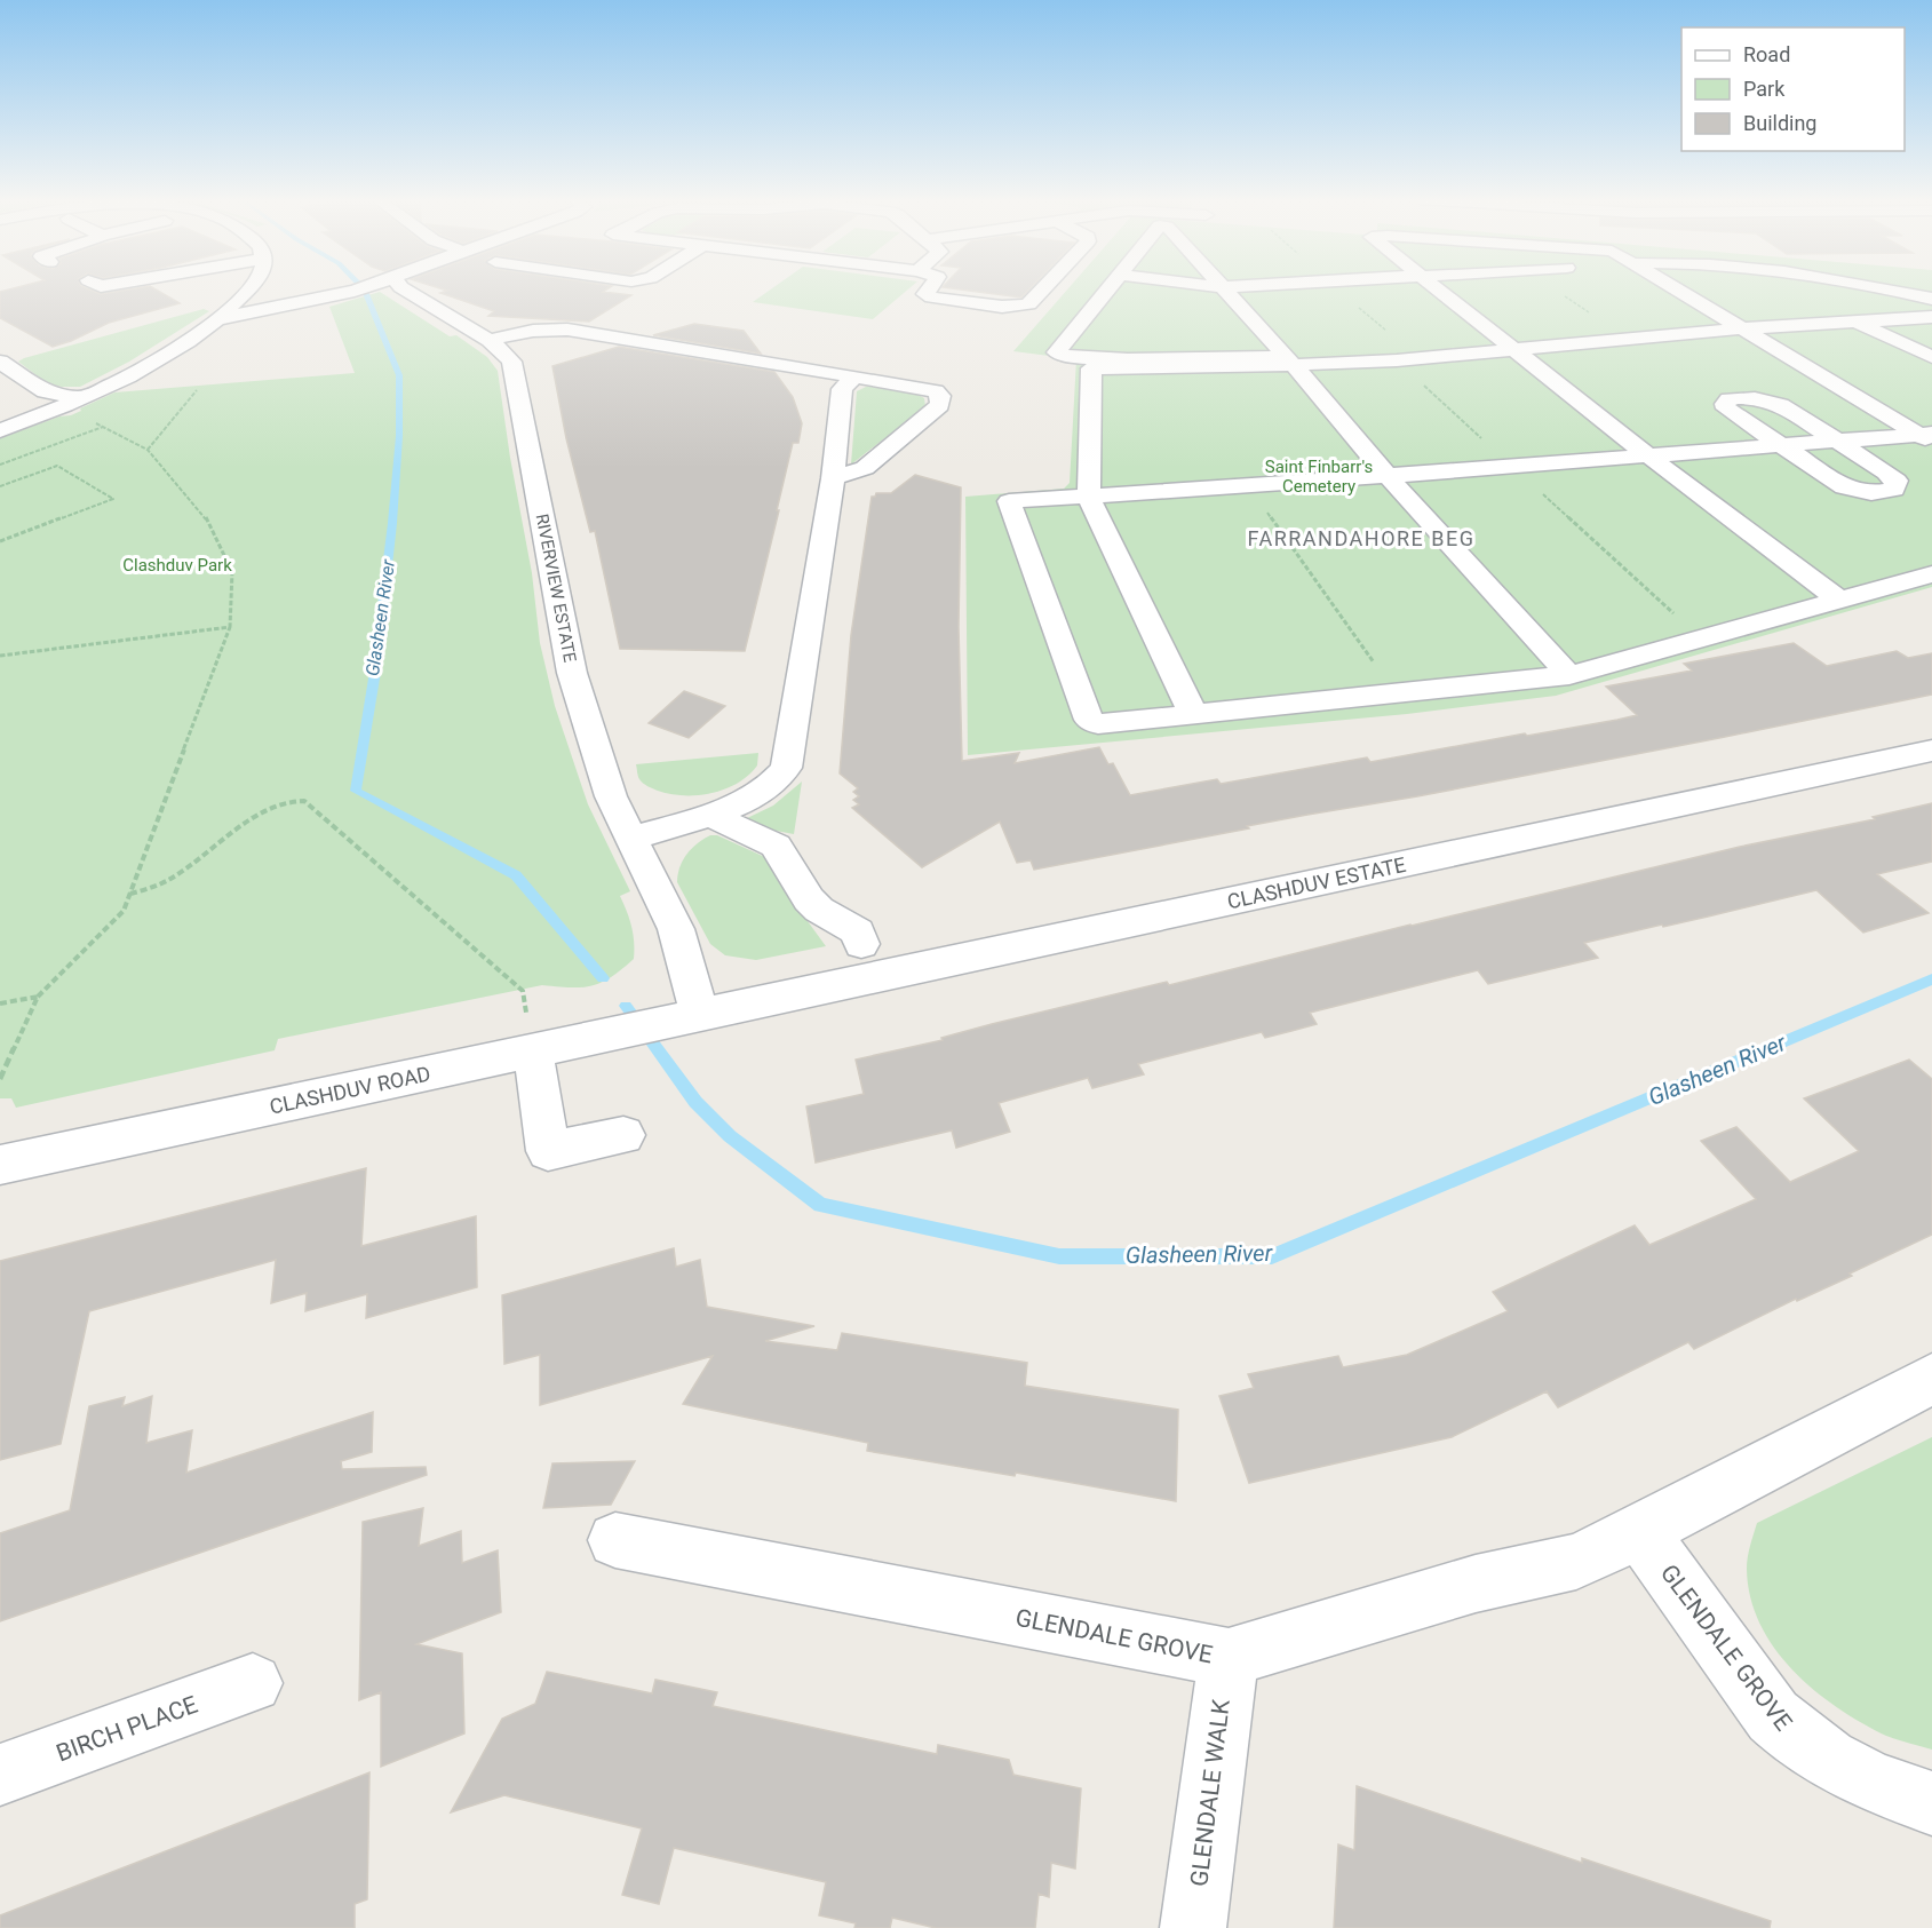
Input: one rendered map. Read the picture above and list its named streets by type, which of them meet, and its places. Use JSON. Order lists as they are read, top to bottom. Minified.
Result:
{"streets":{"street":["RIVERVIEW ESTATE","CLASHDUV ESTATE","CLASHDUV ROAD","GLENDALE GROVE","BIRCH PLACE","GLENDALE WALK"]},"crossings":[["RIVERVIEW ESTATE","CLASHDUV ESTATE"],["RIVERVIEW ESTATE","CLASHDUV ROAD"],["CLASHDUV ESTATE","CLASHDUV ROAD"],["GLENDALE GROVE","GLENDALE WALK"]],"districts":["FARRANDAHORE BEG"],"water":["Glasheen River"],"parks":["Saint Finbarr's Cemetery","Clashduv Park"],"legend":["Road","Park","Building"]}
